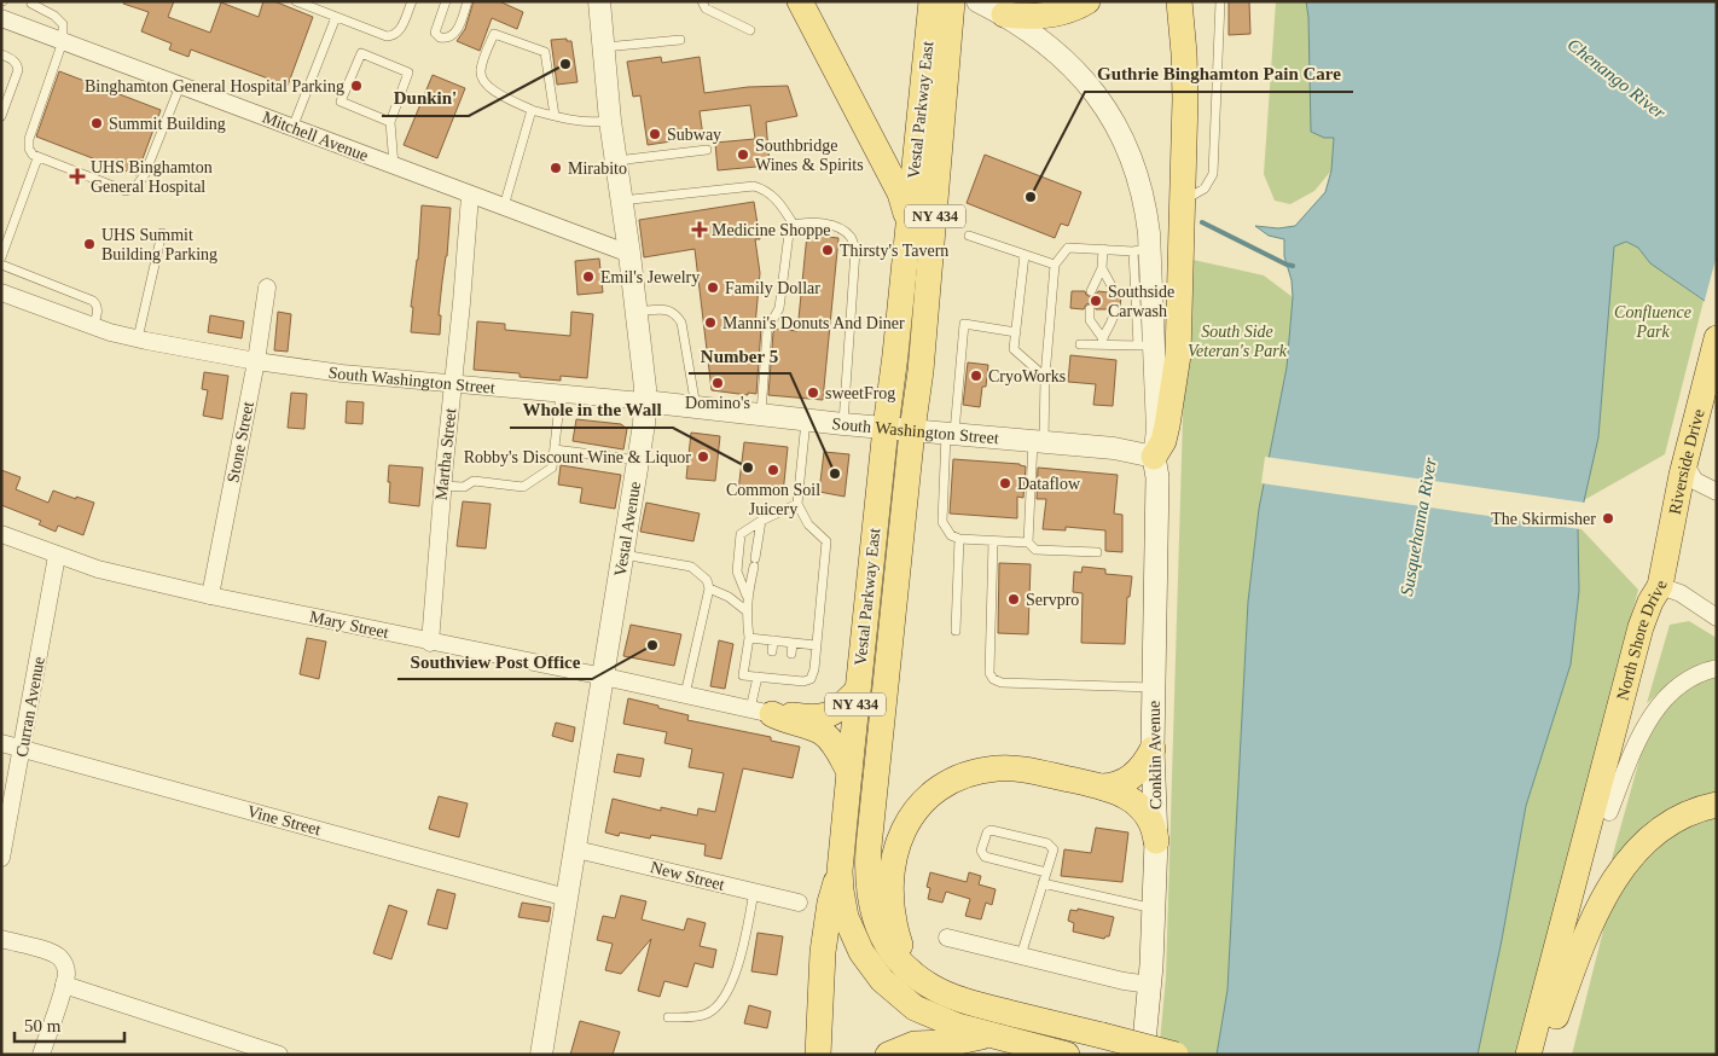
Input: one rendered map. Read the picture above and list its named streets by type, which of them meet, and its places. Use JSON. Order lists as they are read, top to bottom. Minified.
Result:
{"streets":{"main road":["Vestal Parkway East","NY 434","Riverside Drive","North Shore Drive","Conklin Avenue"],"street":["Mitchell Avenue","South Washington Street","Stone Street","Martha Street","Vestal Avenue","Mary Street","Curran Avenue","Vine Street","New Street"]},"crossings":[["Vestal Parkway East","South Washington Street"],["Mitchell Avenue","Martha Street"],["Mitchell Avenue","Vestal Avenue"],["South Washington Street","Stone Street"],["South Washington Street","Martha Street"],["South Washington Street","Vestal Avenue"],["South Washington Street","Conklin Avenue"],["Stone Street","Mary Street"],["Martha Street","Mary Street"],["Riverside Drive","North Shore Drive"],["Vestal Avenue","Mary Street"],["Vestal Avenue","Vine Street"],["Vestal Avenue","New Street"],["Mary Street","Curran Avenue"],["Curran Avenue","Vine Street"]],"water":["Chenango River","Susquehanna River"],"parks":["Confluence Park","South Side Veteran's Park"],"places":{"other":["Dunkin'","Binghamton General Hospital Parking","Summit Building","Subway","Southbridge Wines & Spirits","Mirabito","Guthrie Binghamton Pain Care","UHS Summit Building Parking","Thirsty's Tavern","Emil's Jewelry","Family Dollar","Southside Carwash","Manni's Donuts And Diner","CryoWorks","Domino's","sweetFrog","Robby's Discount Wine & Liquor","Whole in the Wall","Common Soil Juicery","Number 5","Dataflow","The Skirmisher","Servpro","Southview Post Office"],"health":["UHS Binghamton General Hospital","Medicine Shoppe"]},"scale_bar":"50 m"}
